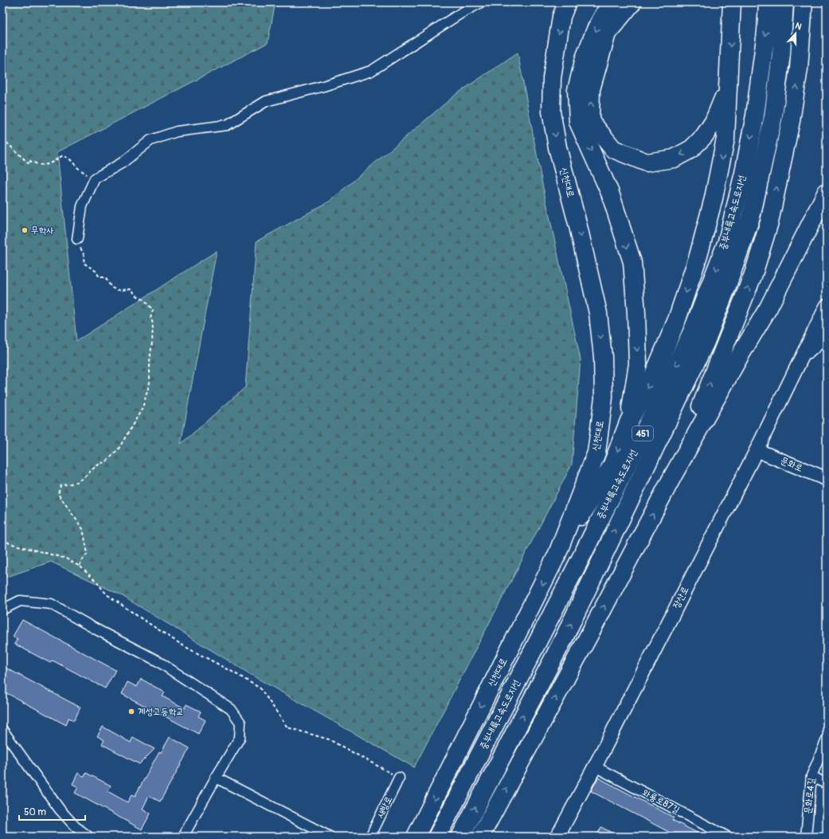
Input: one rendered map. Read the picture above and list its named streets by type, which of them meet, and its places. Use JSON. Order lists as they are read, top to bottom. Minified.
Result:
{"streets":{"highway":["신천대로","중부내륙고속도로지선","451"],"main road":["문화로","장산로"],"street":["문화로4길","와룡로87길","새방로"]},"crossings":[["문화로","장산로"],["장산로","와룡로87길"]],"places":["무학사","계성고등학교"],"scale_bar":"50 m","north":"top"}
